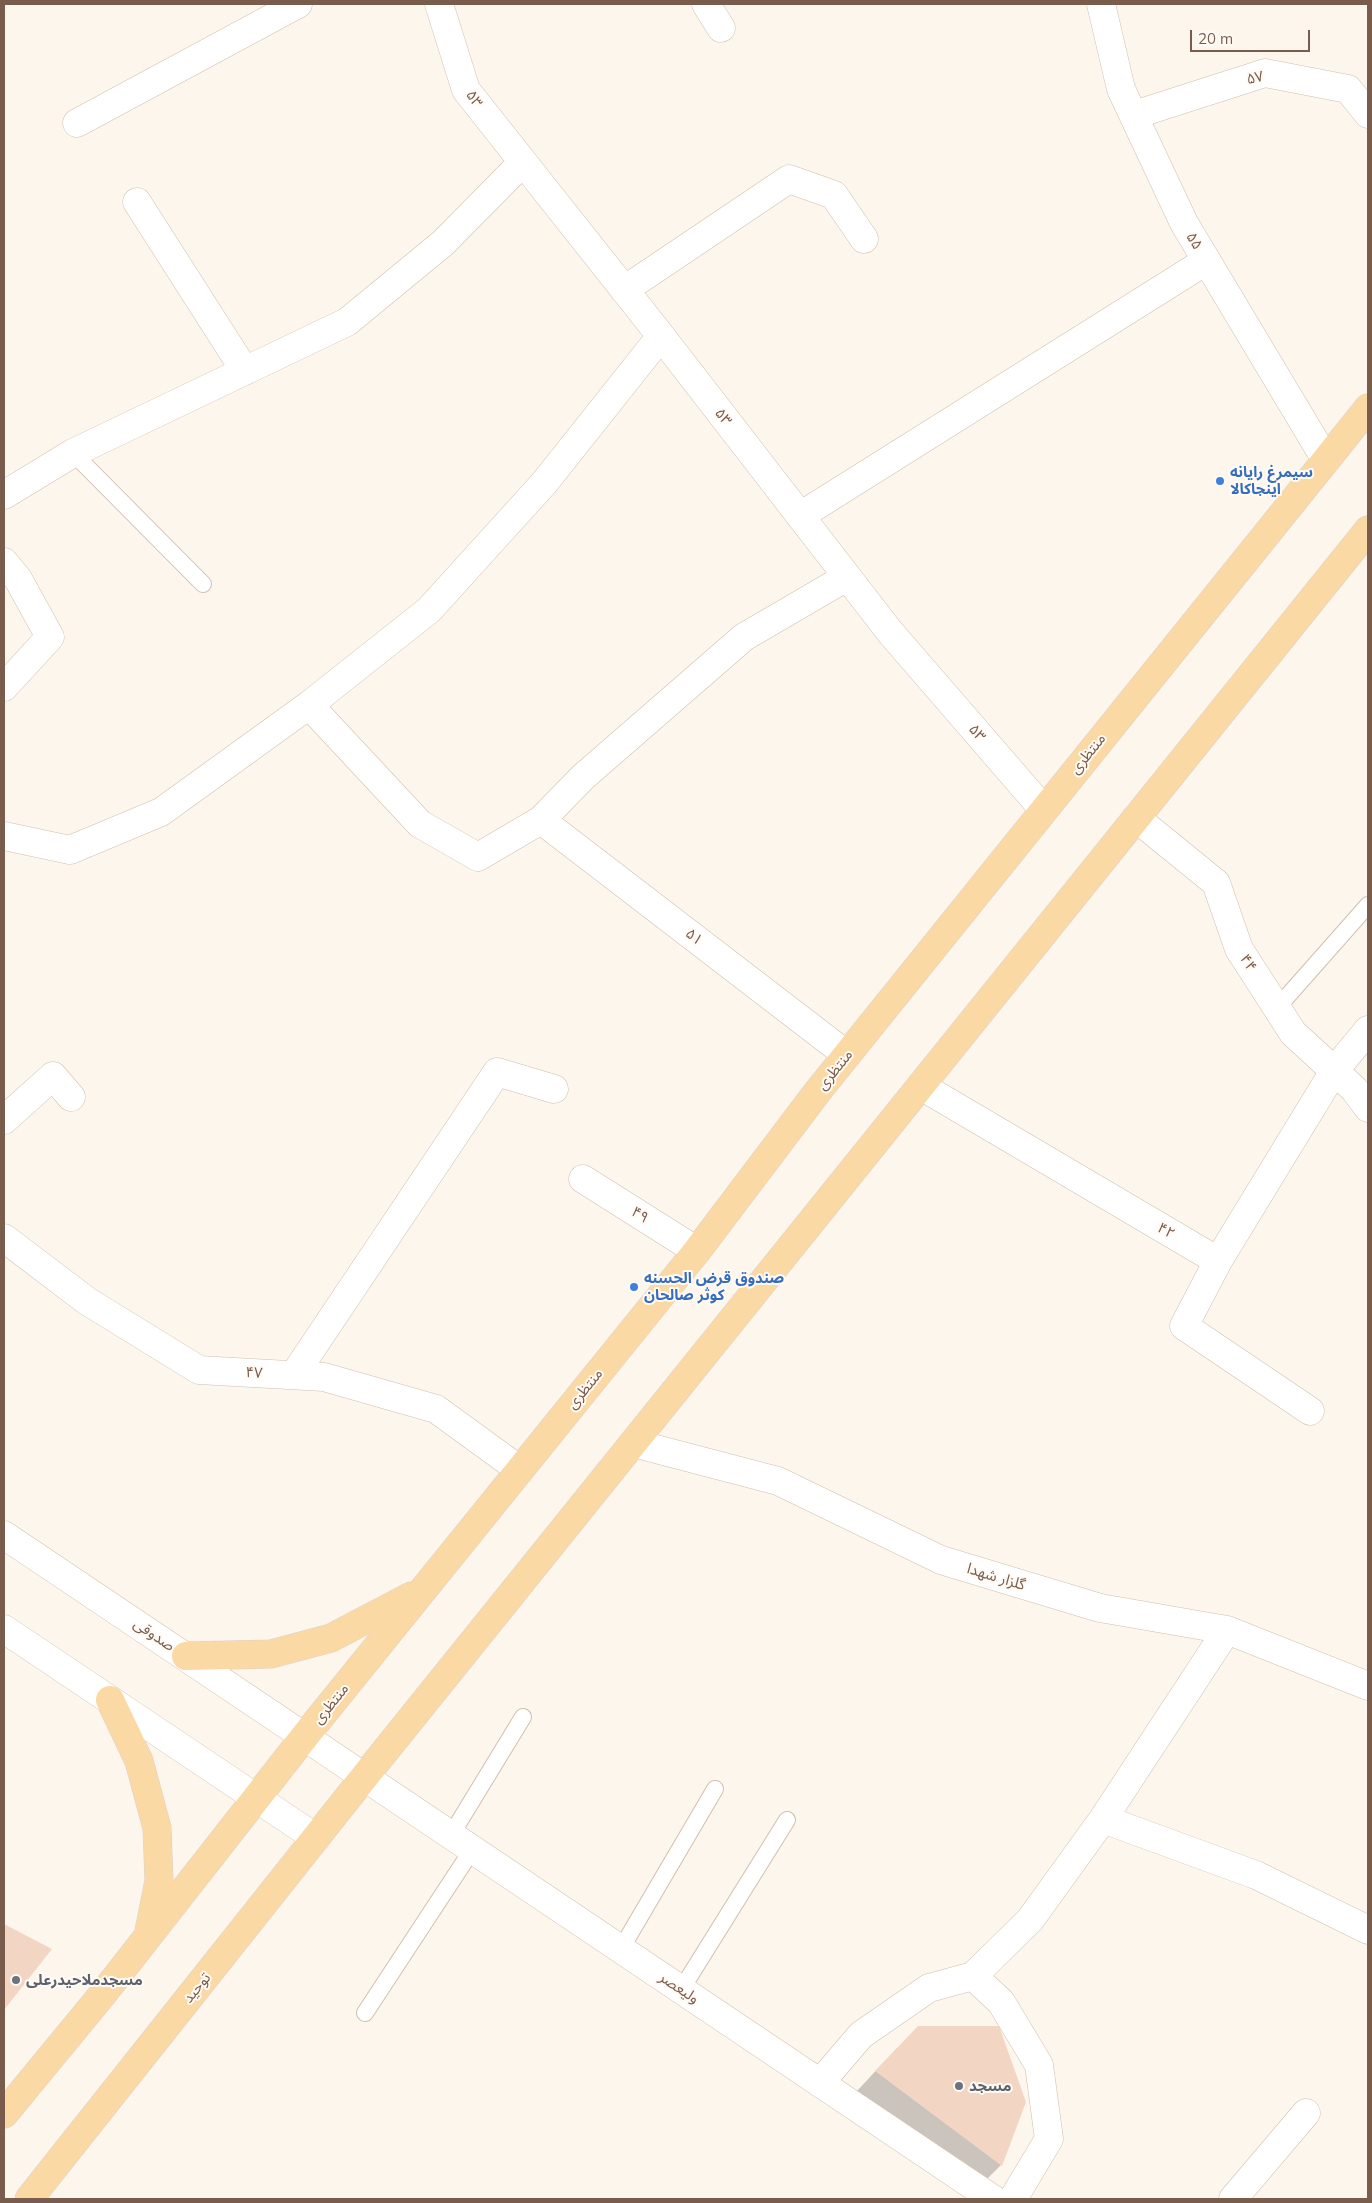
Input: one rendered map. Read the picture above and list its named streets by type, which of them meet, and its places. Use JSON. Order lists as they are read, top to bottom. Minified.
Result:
{"streets":{"main road":["منتظری","توحید"],"street":["۵۷","۵۳","۵۵","۵۱","۴۴","۴۹","۴۲","۴۷","گلزار شهدا","صدوقی","ولیعصر"]},"crossings":[["۵۷","۵۵"],["۵۳","منتظری"],["۵۵","منتظری"],["منتظری","۵۱"],["منتظری","۴۹"],["منتظری","۴۷"],["منتظری","صدوقی"],["صدوقی","توحید"],["صدوقی","ولیعصر"],["توحید","ولیعصر"]],"places":["سیمرغ رایانه اینجاکالا","صندوق قرض الحسنه کوثر صالحان","مسجدملاحیدرعلی","مسجد"],"scale_bar":"20 m"}
